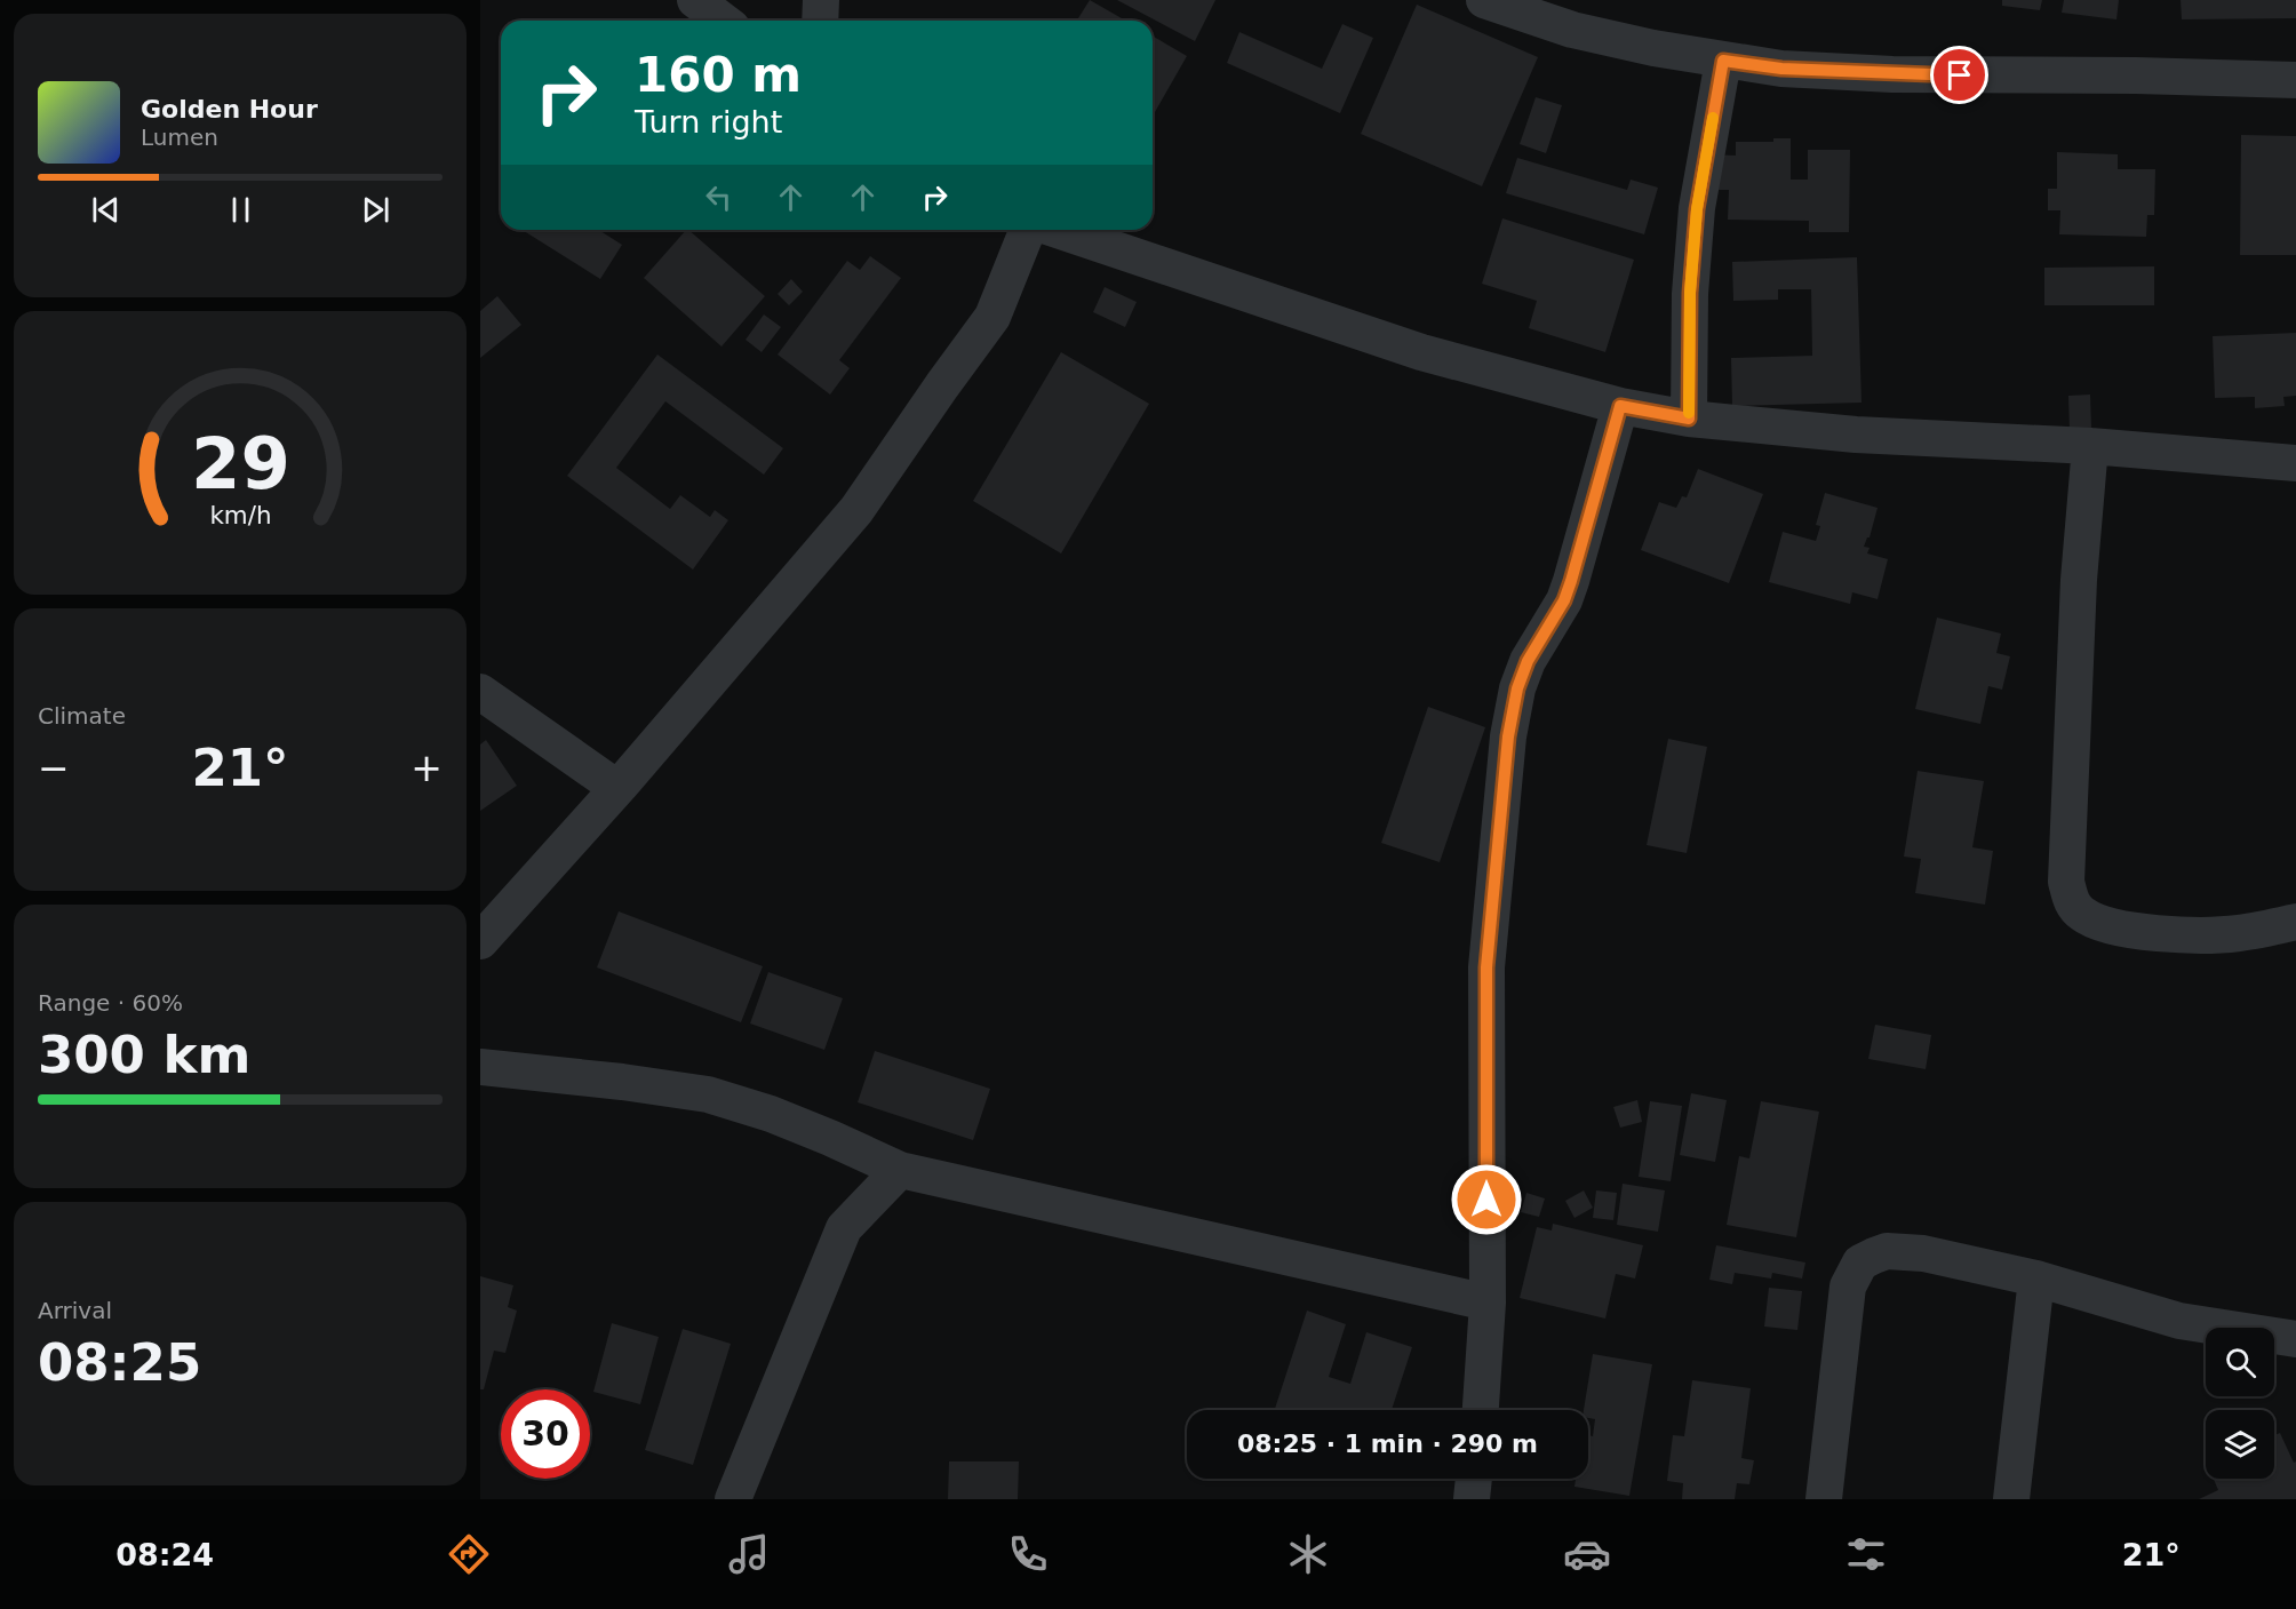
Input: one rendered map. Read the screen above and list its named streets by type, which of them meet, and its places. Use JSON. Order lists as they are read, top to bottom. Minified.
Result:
{"page":{"turn":["160 m","Turn right"],"song":["Golden Hour","Lumen"],"tile":["Climate",["Range · 60%","300 km"],["Arrival","08:25"]],"heat":["−","21°","+"],"limit":"30","trip":"08:25 · 1 min · 290 m","tabs":["08:24","21°"],"gauge":["29","km/h"]}}
